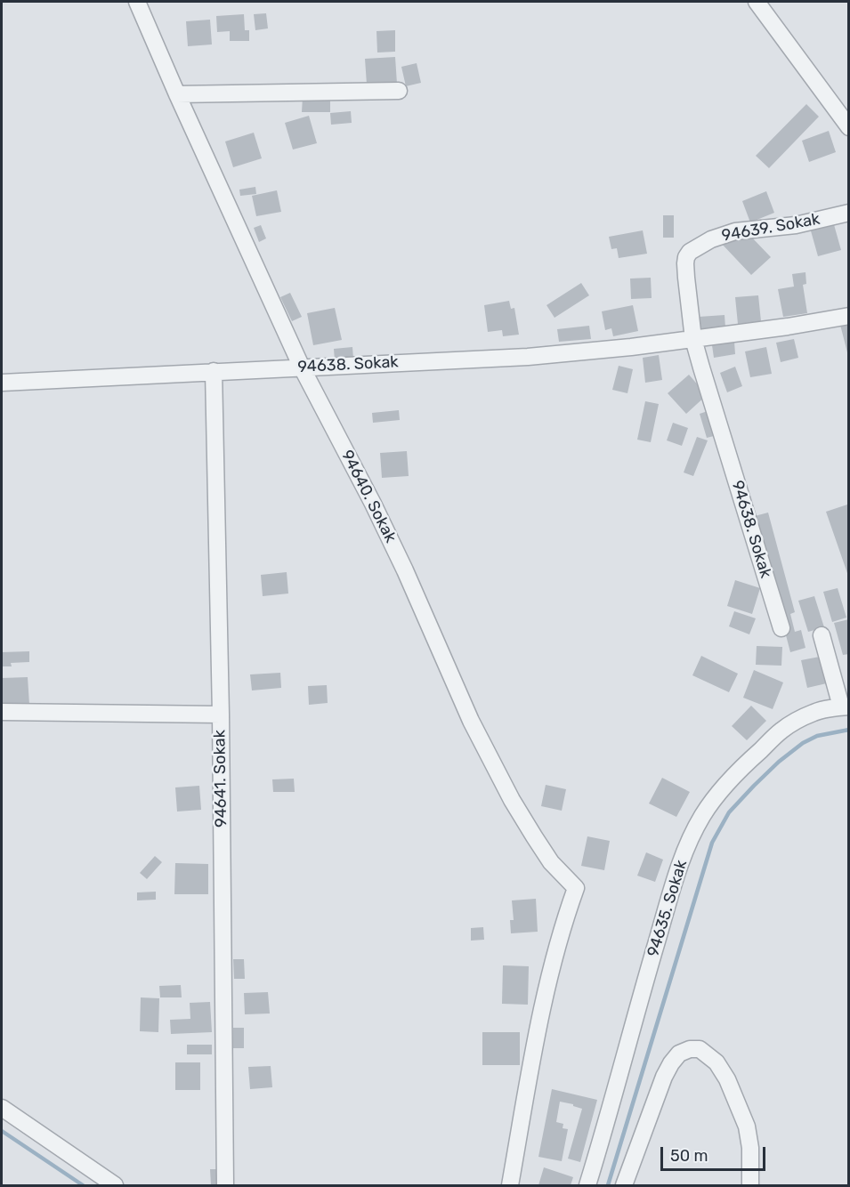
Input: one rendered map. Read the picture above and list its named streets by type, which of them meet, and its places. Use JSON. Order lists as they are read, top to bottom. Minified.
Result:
{"streets":{"street":["94639. Sokak","94638. Sokak","94640. Sokak","94641. Sokak","94635. Sokak"]},"crossings":[["94639. Sokak","94638. Sokak"],["94638. Sokak","94640. Sokak"],["94638. Sokak","94641. Sokak"]],"scale_bar":"50 m"}
